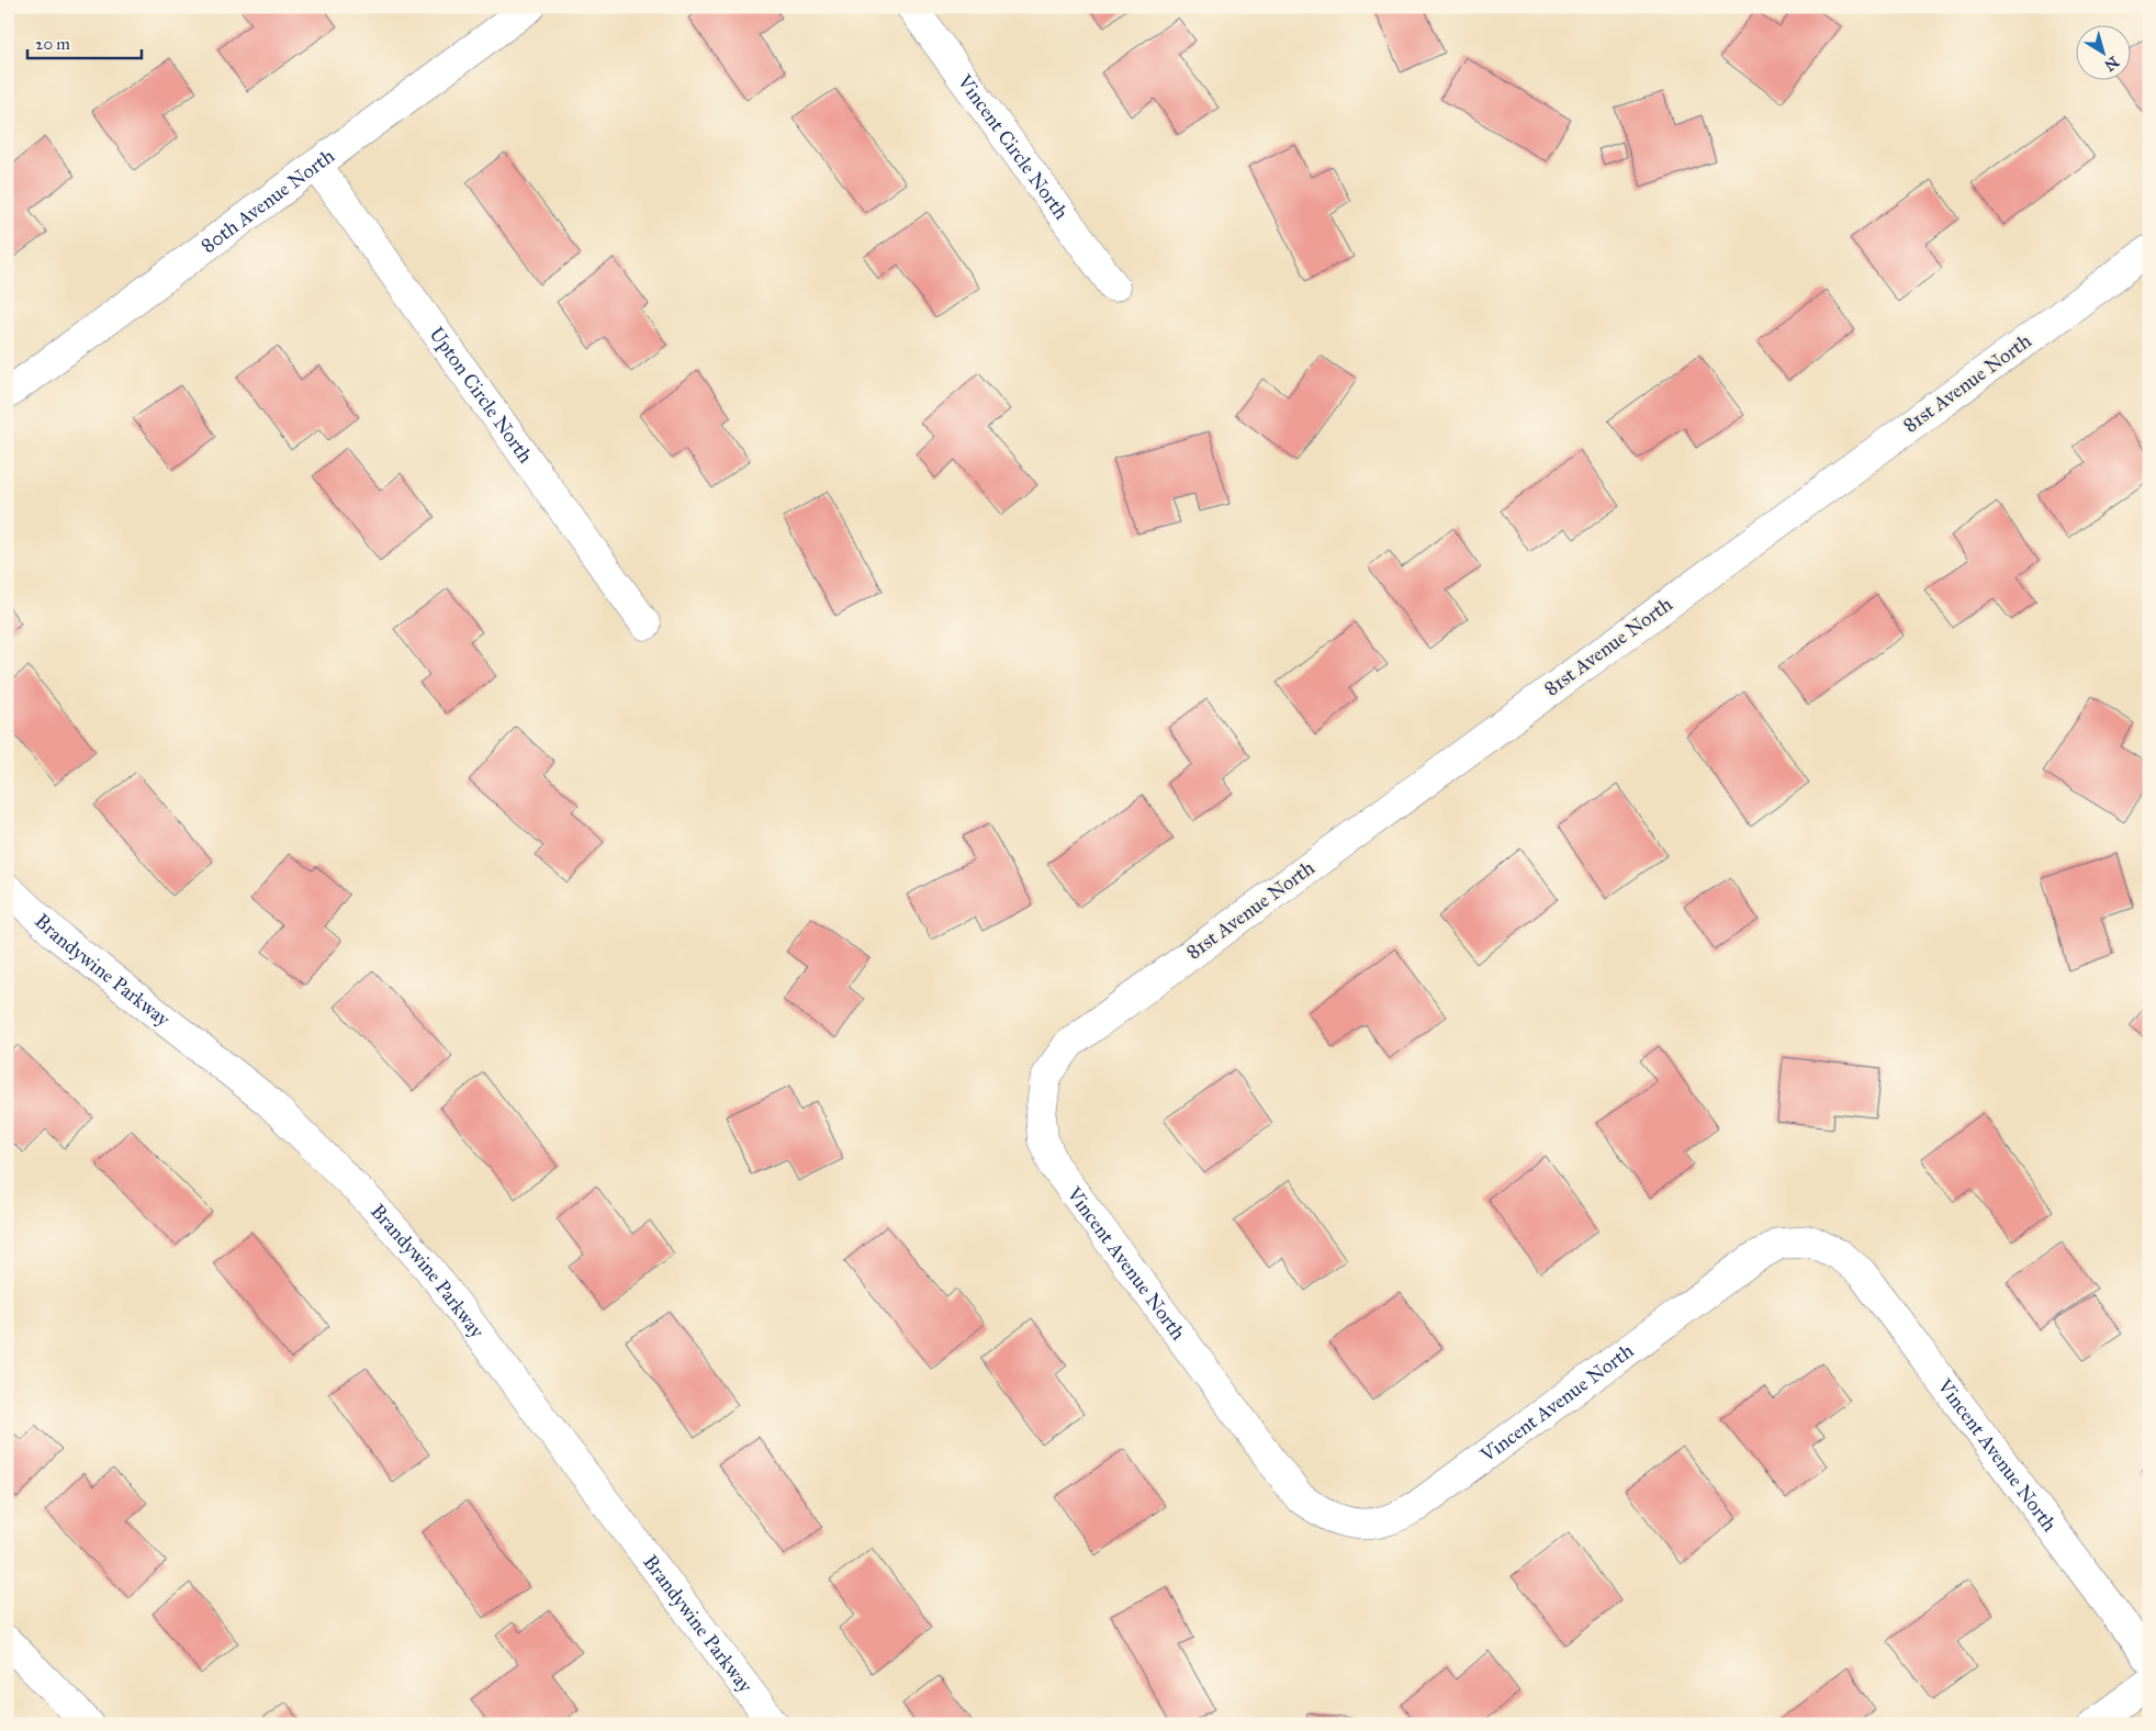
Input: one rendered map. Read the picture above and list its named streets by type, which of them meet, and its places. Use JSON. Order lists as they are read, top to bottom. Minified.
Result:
{"streets":{"street":["Vincent Circle North","80th Avenue North","81st Avenue North","Upton Circle North","Brandywine Parkway","Vincent Avenue North"]},"crossings":[["80th Avenue North","Upton Circle North"],["81st Avenue North","Vincent Avenue North"]],"scale_bar":"20 m","north":"bottom right"}
